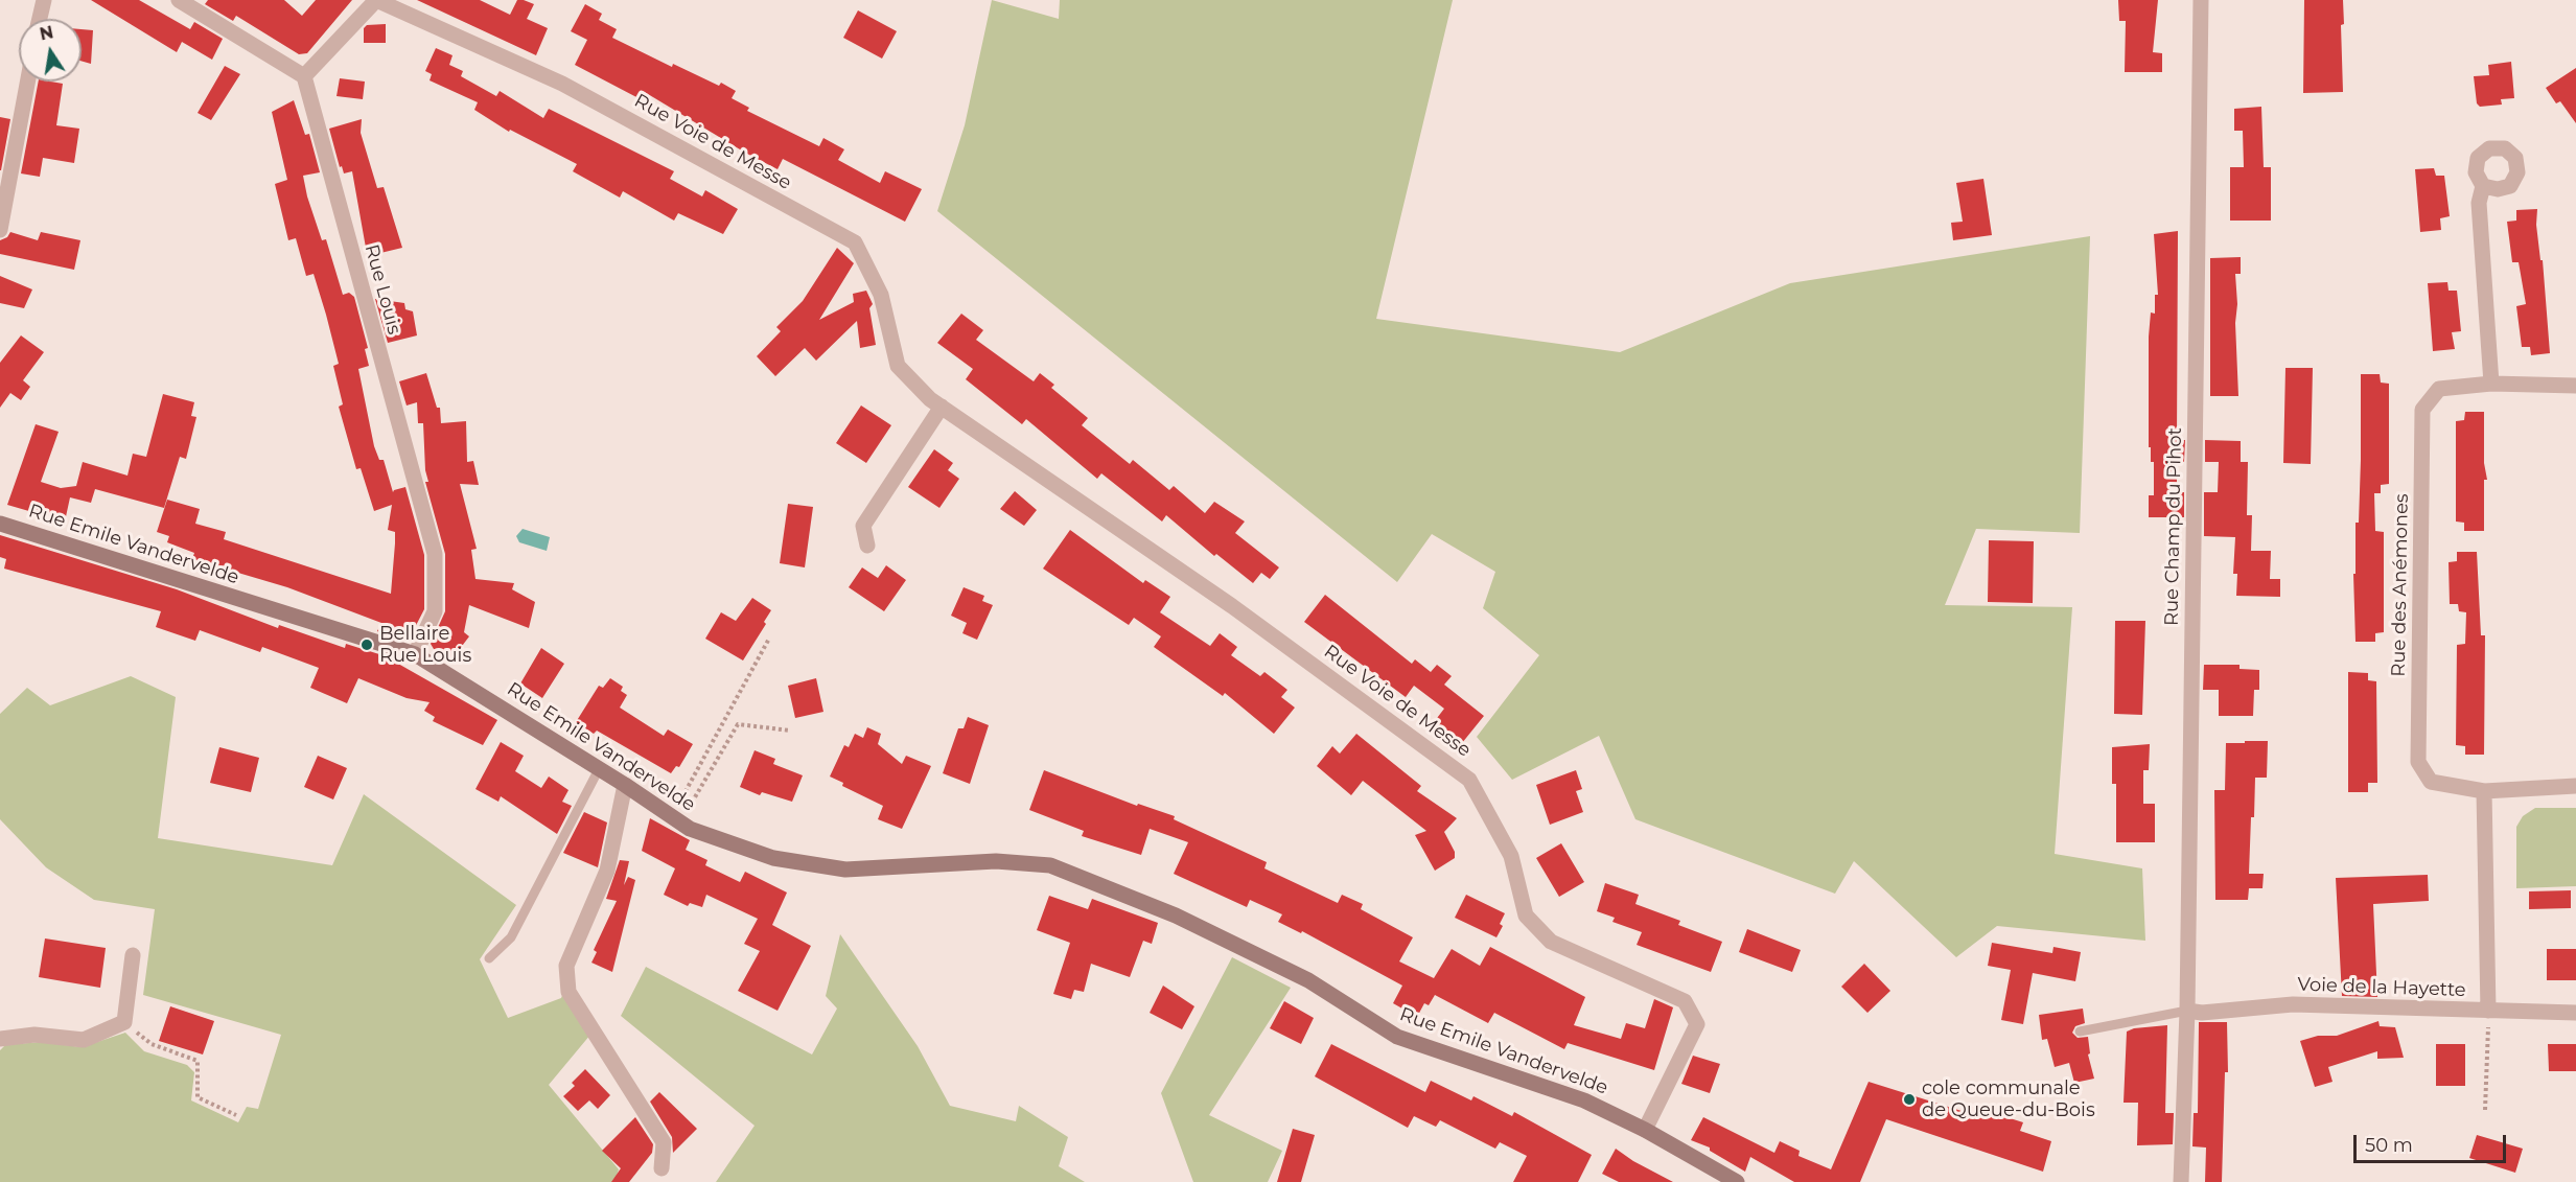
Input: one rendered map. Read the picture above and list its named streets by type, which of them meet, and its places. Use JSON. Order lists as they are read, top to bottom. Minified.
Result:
{"streets":{"street":["Rue Voie de Messe","Rue Louis","Rue Champ du Pihot","Rue Emile Vandervelde","Rue des Anémones","Voie de la Hayette"]},"crossings":[["Rue Voie de Messe","Rue Emile Vandervelde"],["Rue Louis","Rue Emile Vandervelde"],["Rue Champ du Pihot","Voie de la Hayette"]],"places":["Bellaire Rue Louis","cole communale de Queue-du-Bois"],"scale_bar":"50 m","north":"top"}
